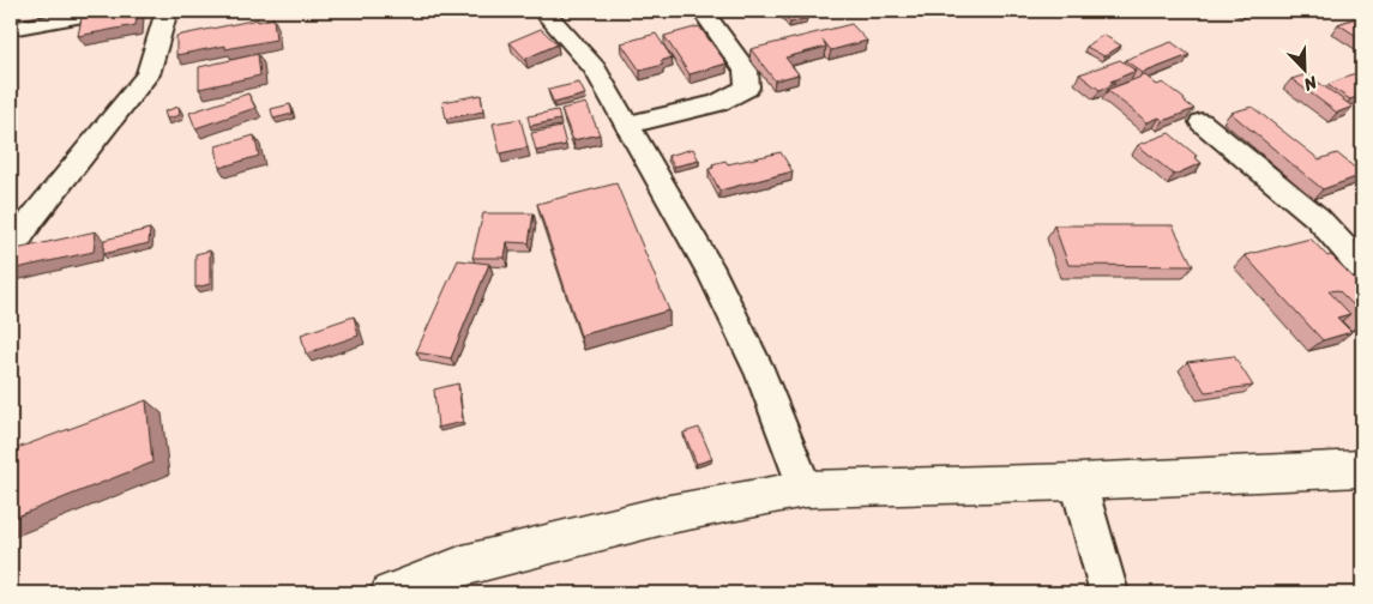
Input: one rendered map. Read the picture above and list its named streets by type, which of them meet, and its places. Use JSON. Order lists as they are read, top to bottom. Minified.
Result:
{"north":"bottom right"}
